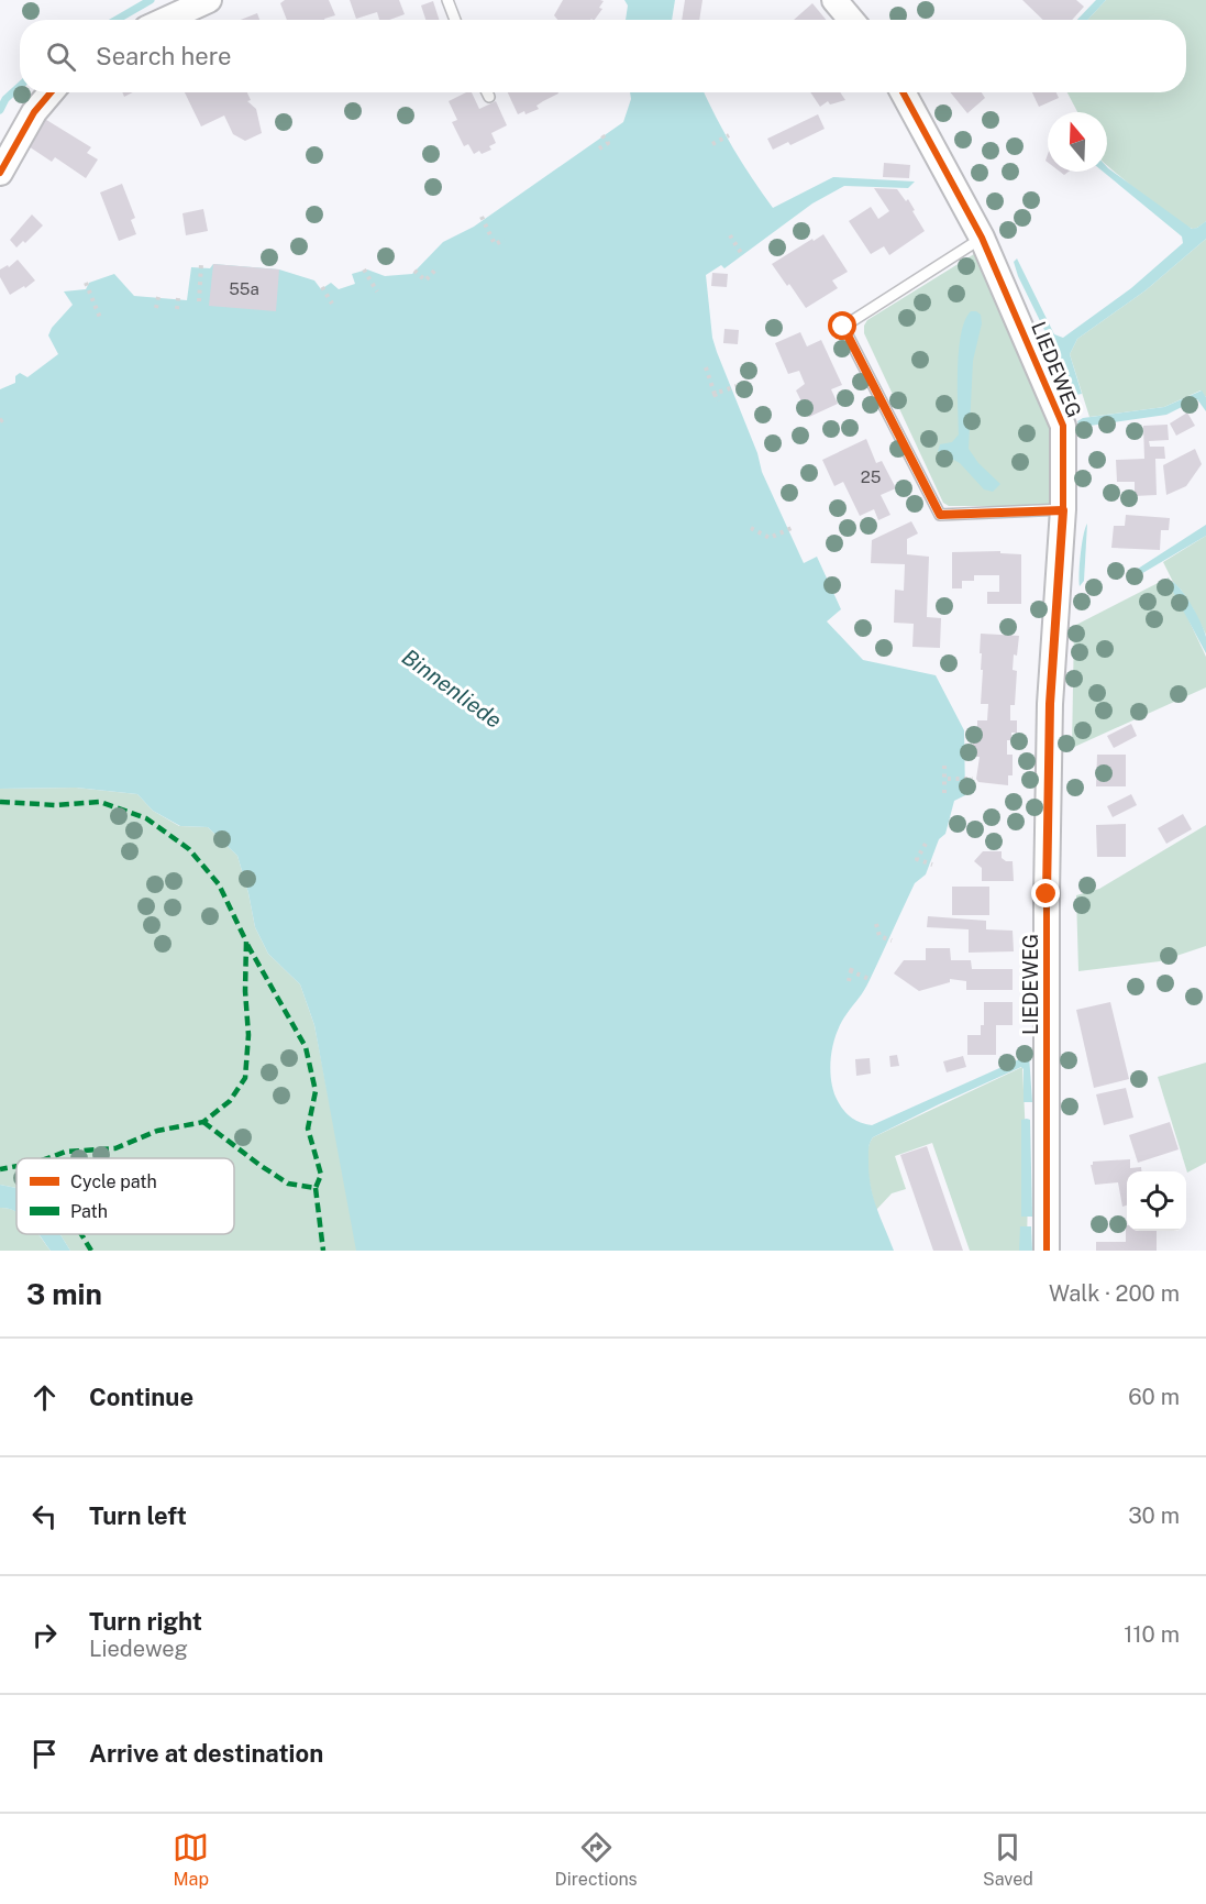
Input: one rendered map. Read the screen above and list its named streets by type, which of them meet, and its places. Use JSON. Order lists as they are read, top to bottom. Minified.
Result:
{"streets":{"street":["LIEDEWEG"]},"water":["Binnenliede"],"house_numbers":["55a","25"],"legend":["Cycle path","Path"],"north":"top","page":{"search":"Search here","heading":["3 min","Walk · 200 m"],"list":[["Continue","60 m"],["Turn left","30 m"],["Turn right","Liedeweg","110 m"],"Arrive at destination"],"nav":["Map","Directions","Saved"]}}
